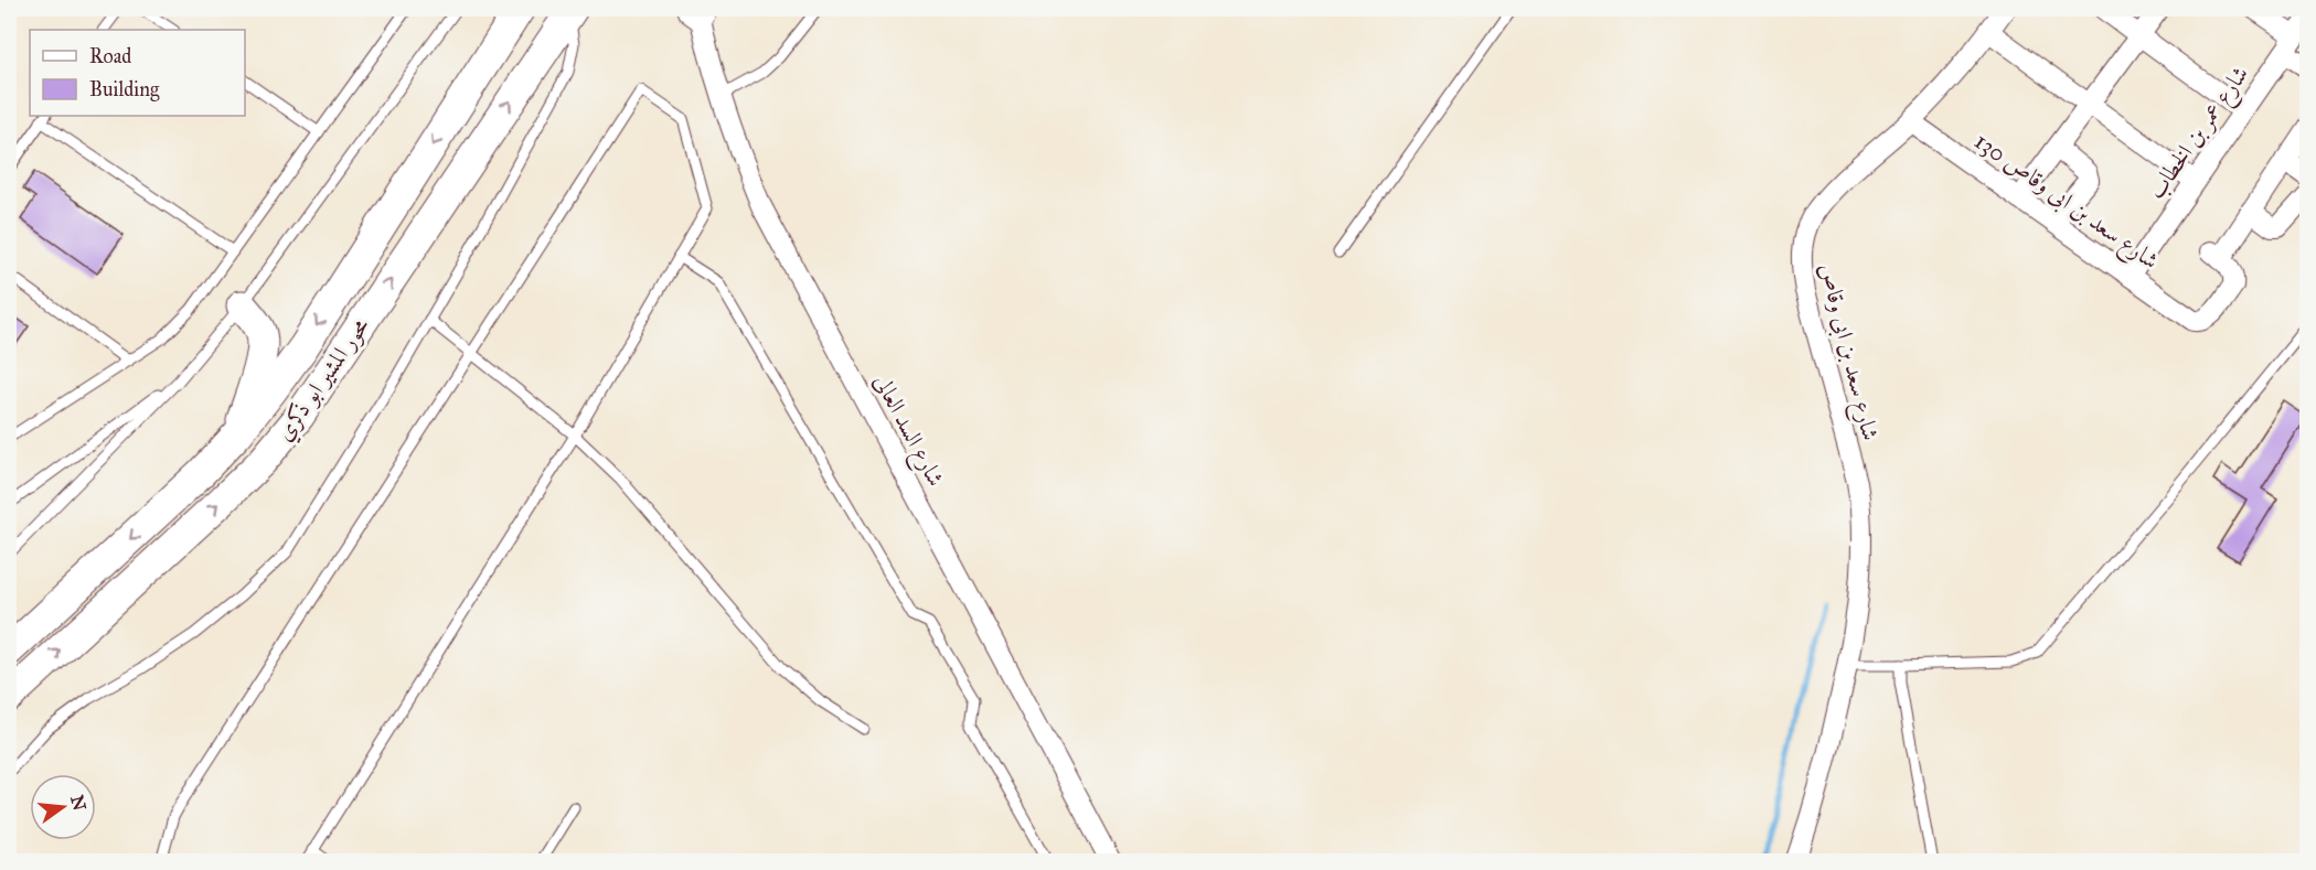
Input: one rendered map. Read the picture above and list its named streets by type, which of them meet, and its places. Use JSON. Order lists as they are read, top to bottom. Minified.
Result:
{"streets":{"main road":["محور المشير ابو ذكري"],"street":["شارع عمر بن الخطاب","شارع سعد بن ابى وقاص 130","شارع سعد بن ابى وقاص","شارع السد العالى"]},"crossings":[["شارع عمر بن الخطاب","شارع سعد بن ابى وقاص 130"],["شارع سعد بن ابى وقاص 130","شارع سعد بن ابى وقاص"]],"legend":["Road","Building"],"north":"right"}
